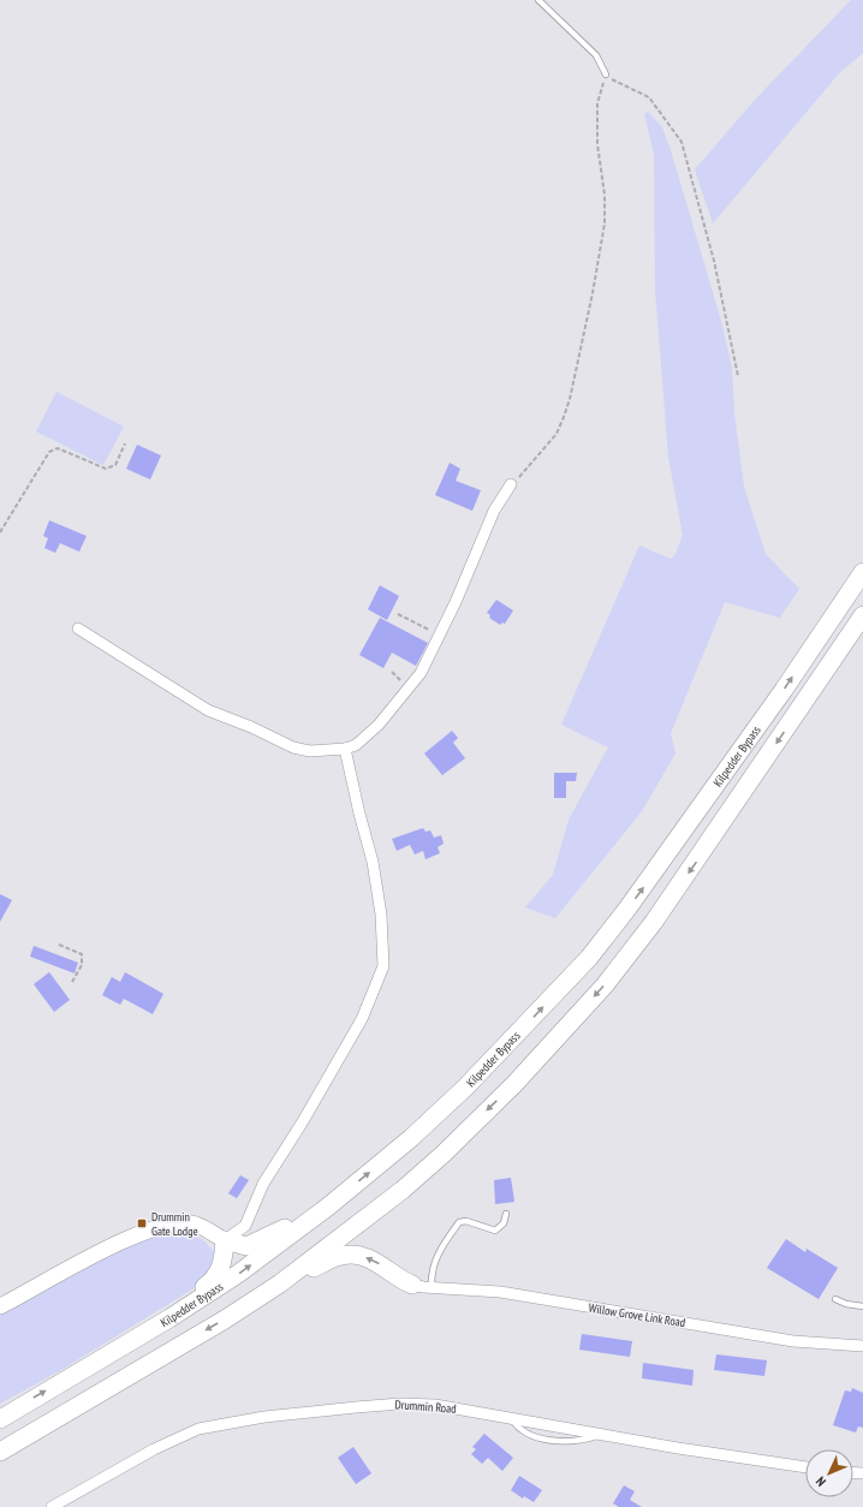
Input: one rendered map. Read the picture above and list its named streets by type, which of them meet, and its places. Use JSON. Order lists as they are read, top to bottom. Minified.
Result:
{"streets":{"highway":["Kilpedder Bypass"],"street":["Willow Grove Link Road","Drummin Road"]},"places":{"transit":["Drummin Gate Lodge"]},"north":"bottom left"}
